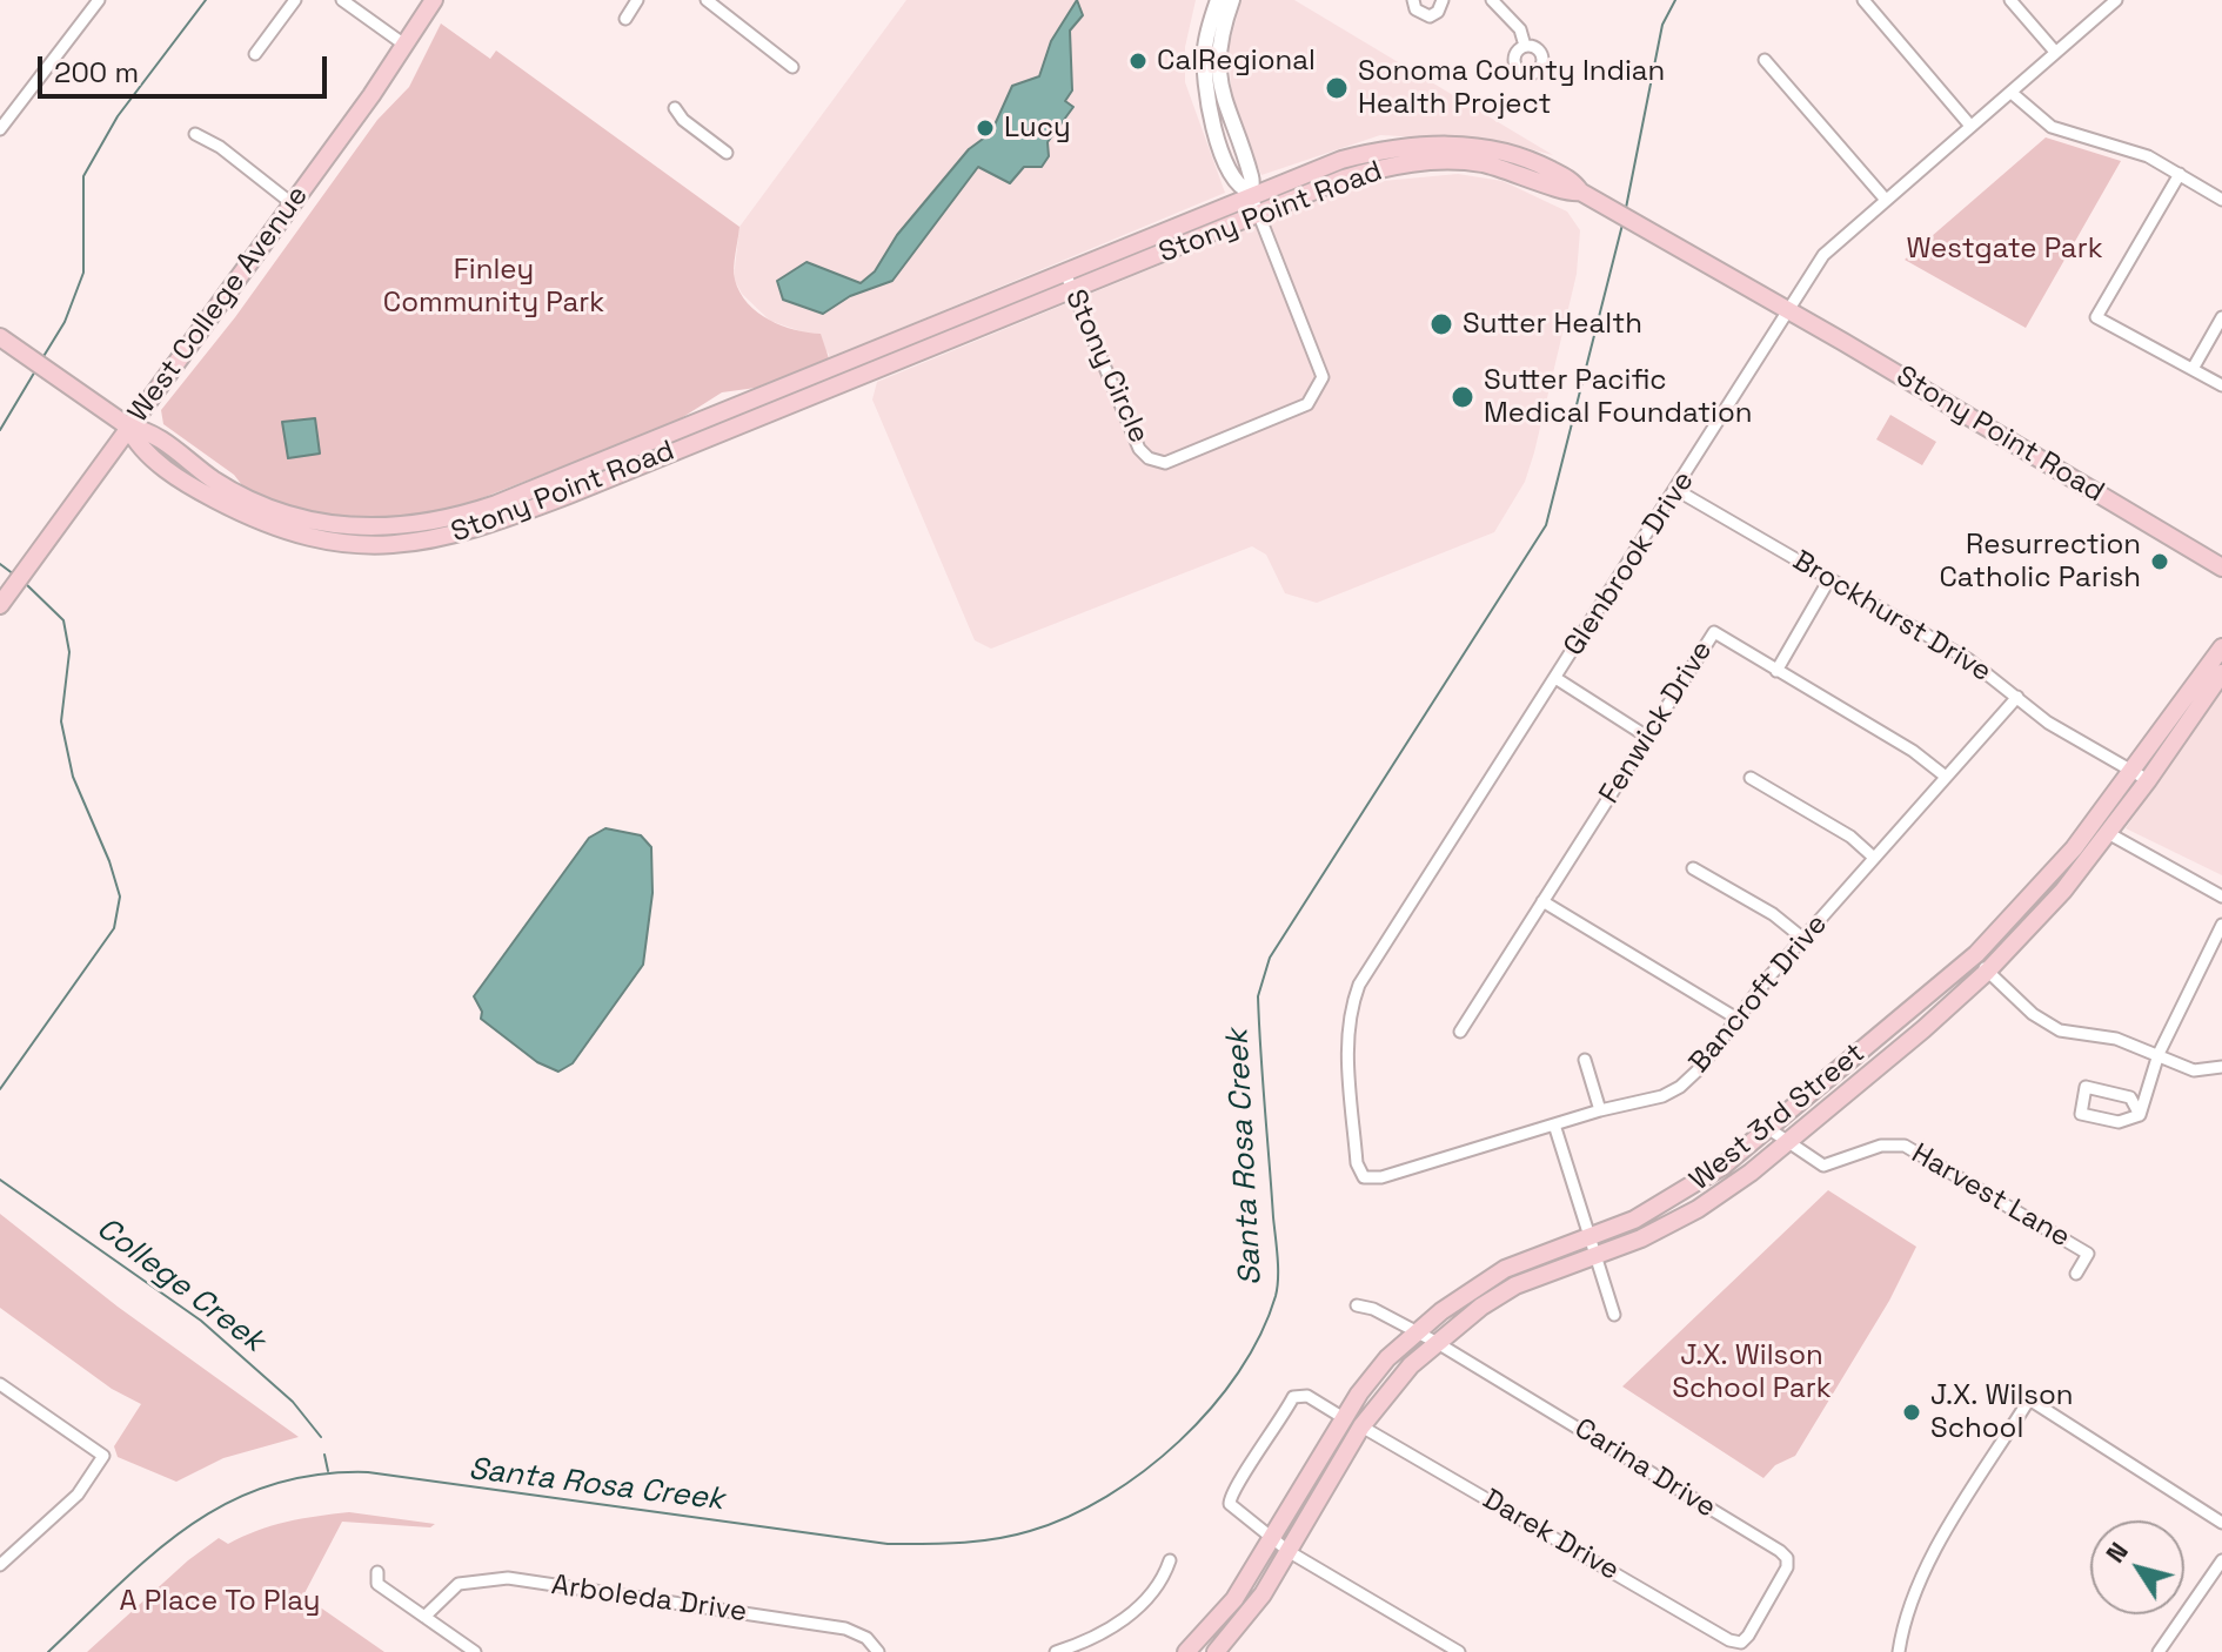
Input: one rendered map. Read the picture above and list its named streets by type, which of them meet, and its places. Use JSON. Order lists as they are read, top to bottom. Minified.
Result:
{"streets":{"main road":["Stony Point Road","West College Avenue","West 3rd Street"],"street":["Stony Circle","Glenbrook Drive","Brockhurst Drive","Fenwick Drive","Bancroft Drive","Harvest Lane","Carina Drive","Darek Drive","Arboleda Drive"]},"crossings":[["Stony Point Road","West College Avenue"],["Stony Point Road","Stony Circle"],["Stony Point Road","Glenbrook Drive"],["Glenbrook Drive","Brockhurst Drive"],["Glenbrook Drive","Bancroft Drive"],["Brockhurst Drive","Bancroft Drive"],["Brockhurst Drive","West 3rd Street"],["Fenwick Drive","Bancroft Drive"],["West 3rd Street","Harvest Lane"],["West 3rd Street","Carina Drive"],["West 3rd Street","Darek Drive"],["Carina Drive","Darek Drive"]],"water":["Santa Rosa Creek","College Creek"],"parks":["Westgate Park","Finley Community Park","J.X. Wilson School Park","A Place To Play"],"places":["CalRegional","Sonoma County Indian Health Project","Lucy","Sutter Health","Sutter Pacific Medical Foundation","Resurrection Catholic Parish","J.X. Wilson School"],"scale_bar":"200 m","north":"top left"}
